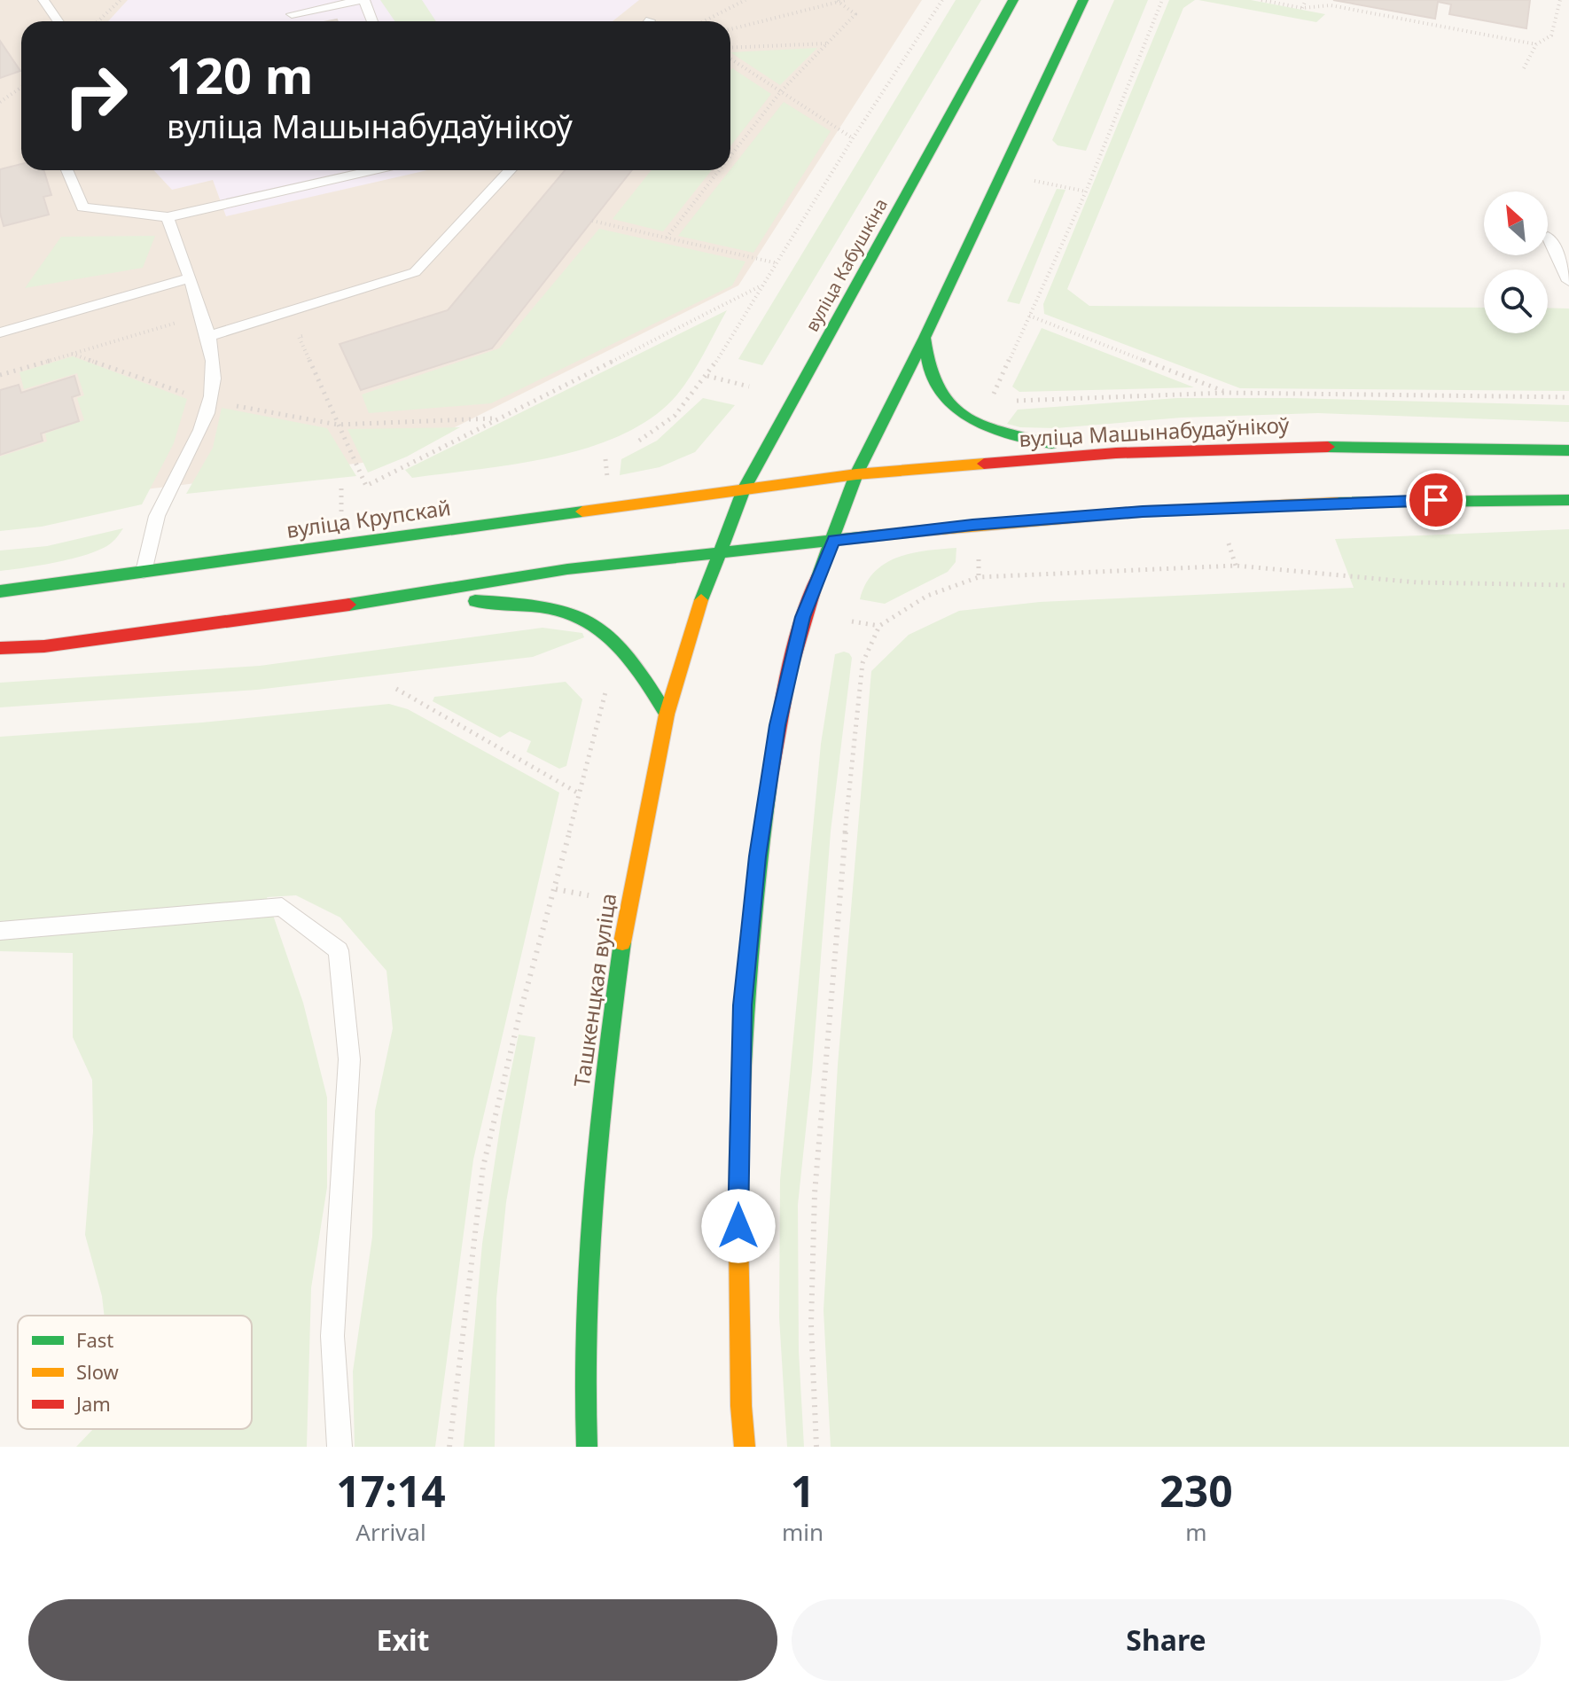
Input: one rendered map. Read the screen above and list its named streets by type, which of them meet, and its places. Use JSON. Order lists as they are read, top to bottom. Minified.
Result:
{"streets":{"main road":["вуліца Кабушкіна","вуліца Машынабудаўнікоў","вуліца Крупскай","Ташкенцкая вуліца"]},"crossings":[["вуліца Кабушкіна","вуліца Машынабудаўнікоў"],["вуліца Кабушкіна","вуліца Крупскай"],["вуліца Кабушкіна","Ташкенцкая вуліца"],["вуліца Машынабудаўнікоў","вуліца Крупскай"]],"legend":["Fast","Slow","Jam"],"north":"top left","page":{"turn":["120 m","вуліца Машынабудаўнікоў"],"eta":["17:14","Arrival","1","min","230","m"],"buttons":["Exit","Share"]}}
